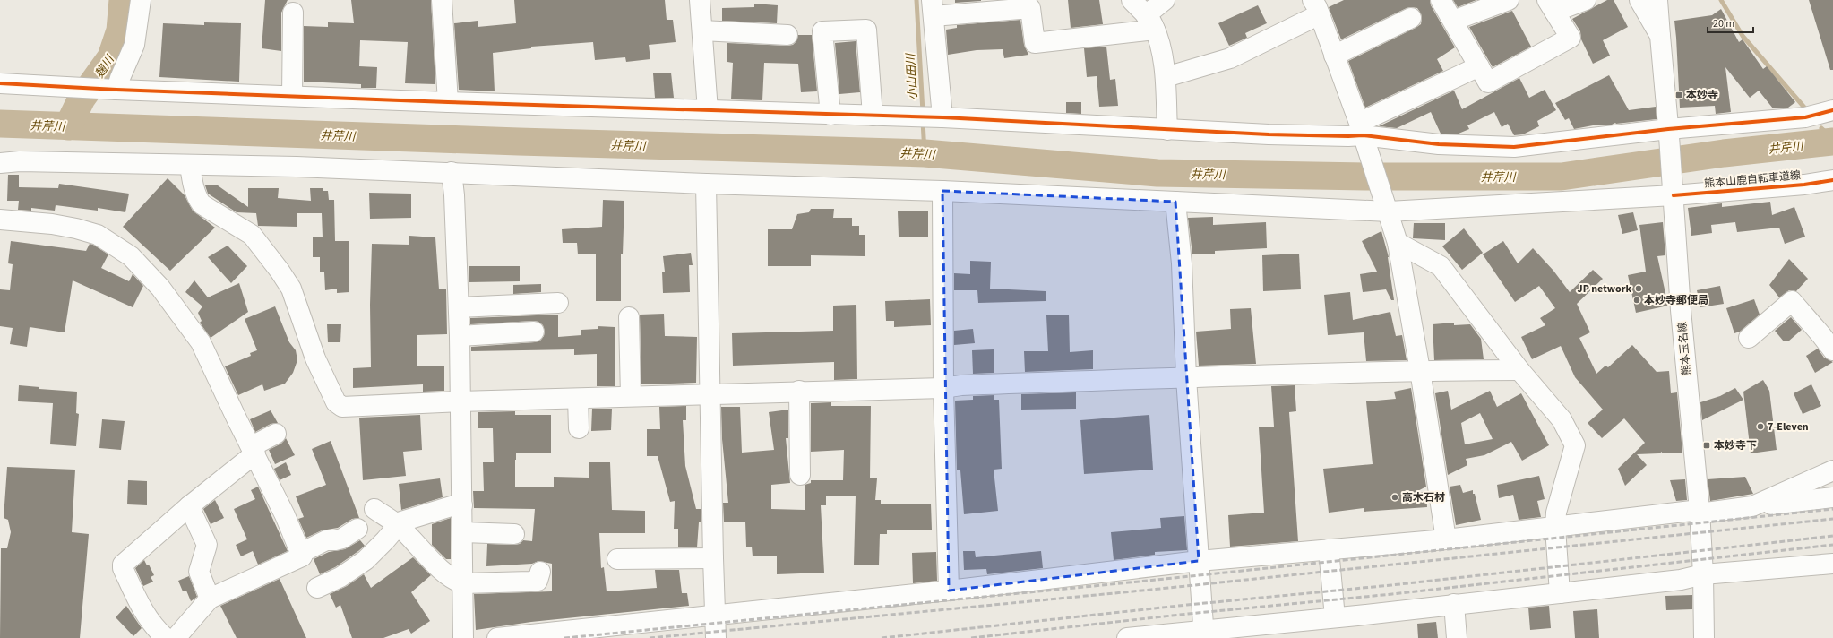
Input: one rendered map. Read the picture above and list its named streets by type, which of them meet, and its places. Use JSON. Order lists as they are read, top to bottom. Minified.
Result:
{"streets":{"street":["熊本山鹿自転車道線","熊本玉名線"]},"crossings":[["熊本山鹿自転車道線","熊本玉名線"]],"water":["麹川","小山田川","井芹川"],"places":{"transit":["本妙寺","本妙寺下"],"other":["JP network","本妙寺郵便局","7-Eleven","高木石材"]},"scale_bar":"20 m"}
